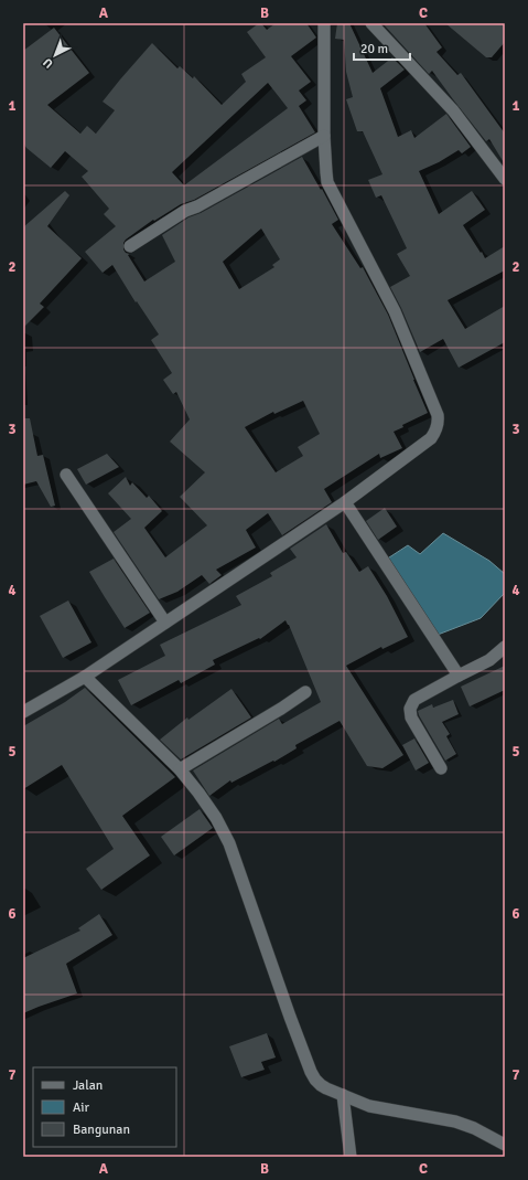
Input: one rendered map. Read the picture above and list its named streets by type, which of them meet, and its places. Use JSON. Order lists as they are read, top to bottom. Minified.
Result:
{"legend":["Jalan","Air","Bangunan"],"scale_bar":"20 m","north":"bottom left","grid":{"columns":["A","B","C"],"rows":["1","2","3","4","5","6","7"]}}
